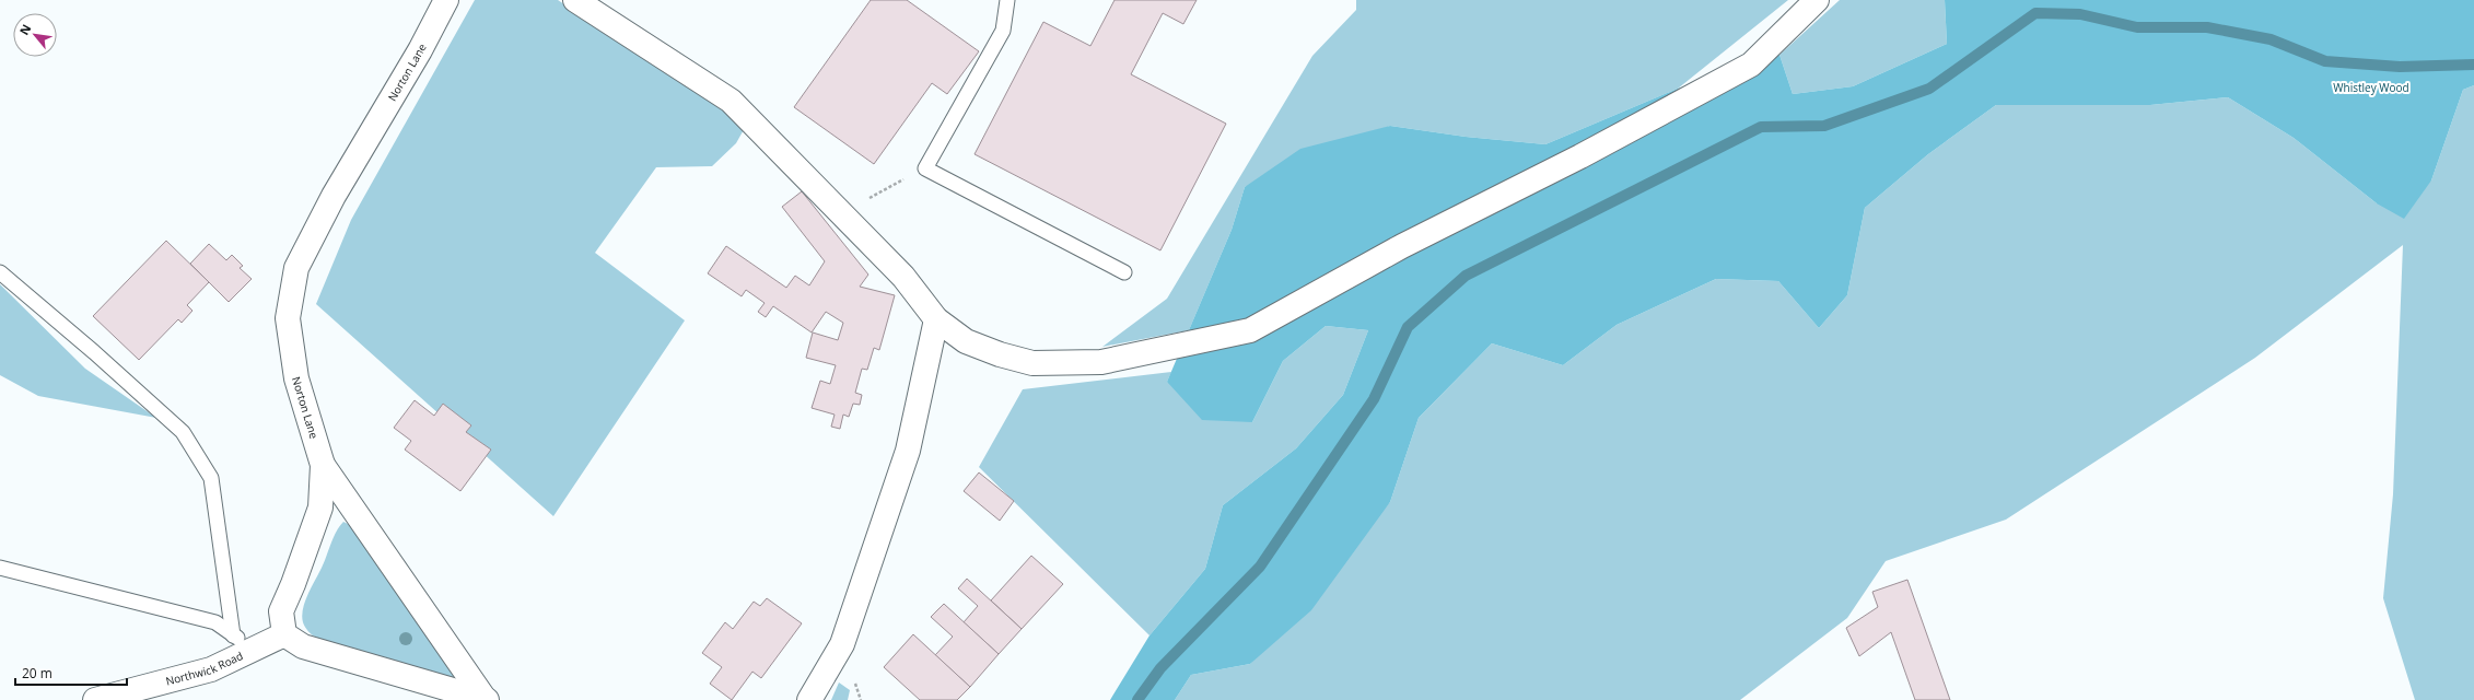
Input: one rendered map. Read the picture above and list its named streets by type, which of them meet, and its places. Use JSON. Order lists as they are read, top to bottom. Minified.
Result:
{"streets":{"street":["Norton Lane","Northwick Road"]},"crossings":[["Norton Lane","Northwick Road"]],"parks":["Whistley Wood"],"scale_bar":"20 m","north":"top left"}
